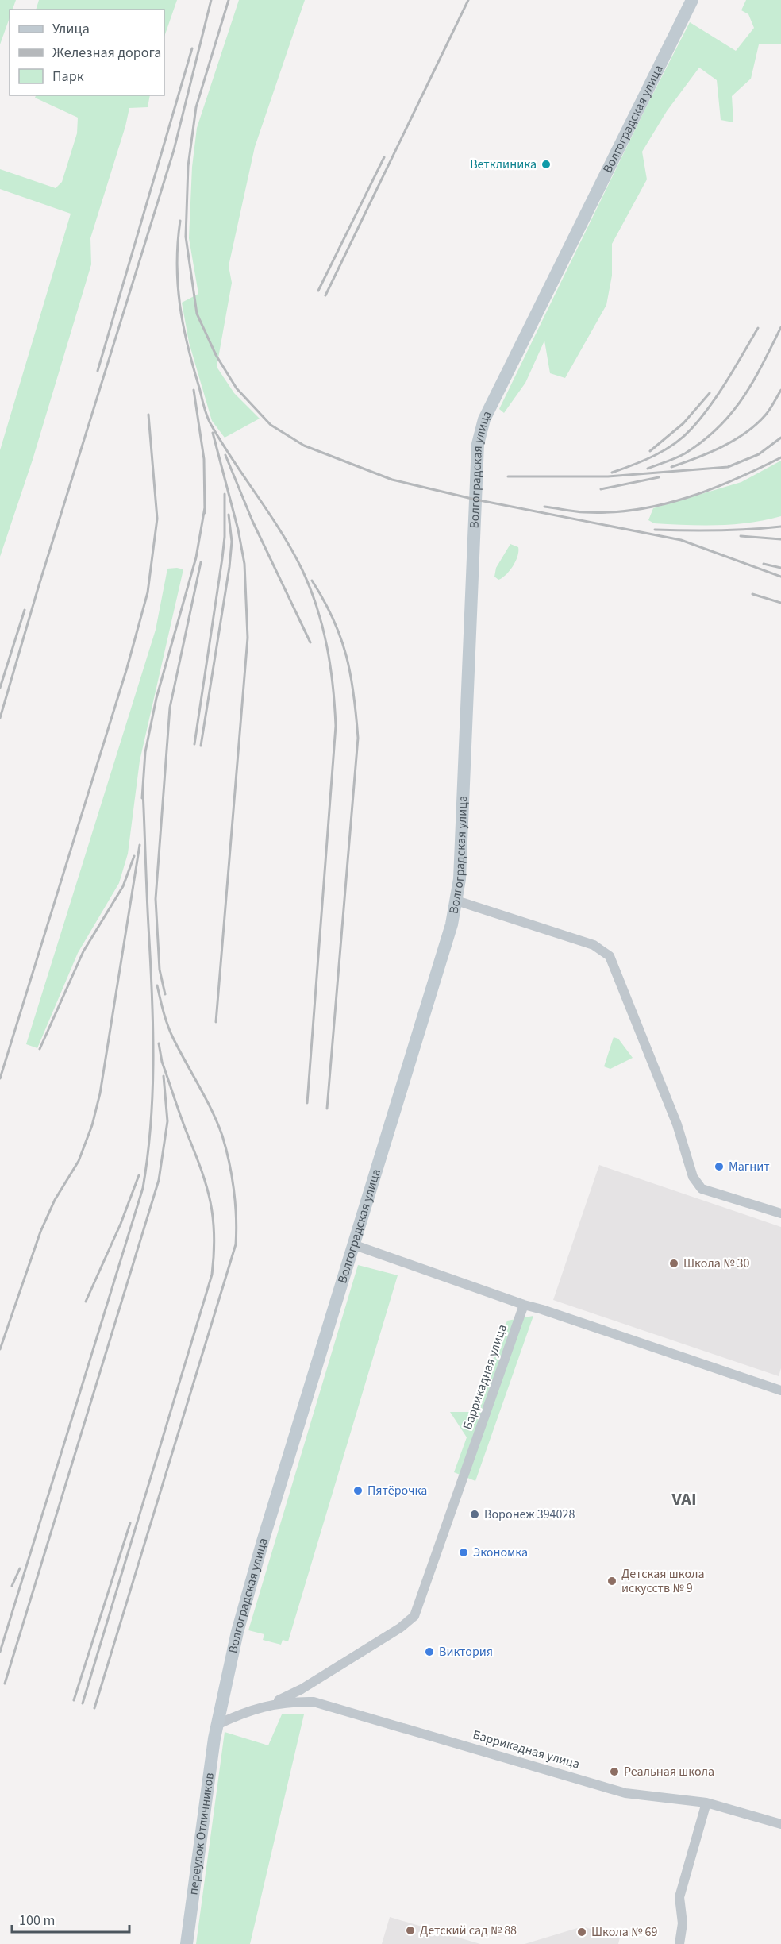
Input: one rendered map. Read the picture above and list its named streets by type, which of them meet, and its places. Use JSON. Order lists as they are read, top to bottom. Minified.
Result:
{"streets":{"main road":["Волгоградская улица","переулок Отличников"],"street":["Баррикадная улица"]},"crossings":[["Волгоградская улица","Баррикадная улица"],["Волгоградская улица","переулок Отличников"],["Баррикадная улица","переулок Отличников"]],"districts":["VAI"],"places":["Ветклиника","Магнит","Школа № 30","Пятёрочка","Воронеж 394028","Экономка","Детская школа искусств № 9","Виктория","Реальная школа","Детский сад № 88","Школа № 69"],"legend":["Улица","Железная дорога","Парк"],"scale_bar":"100 m"}
